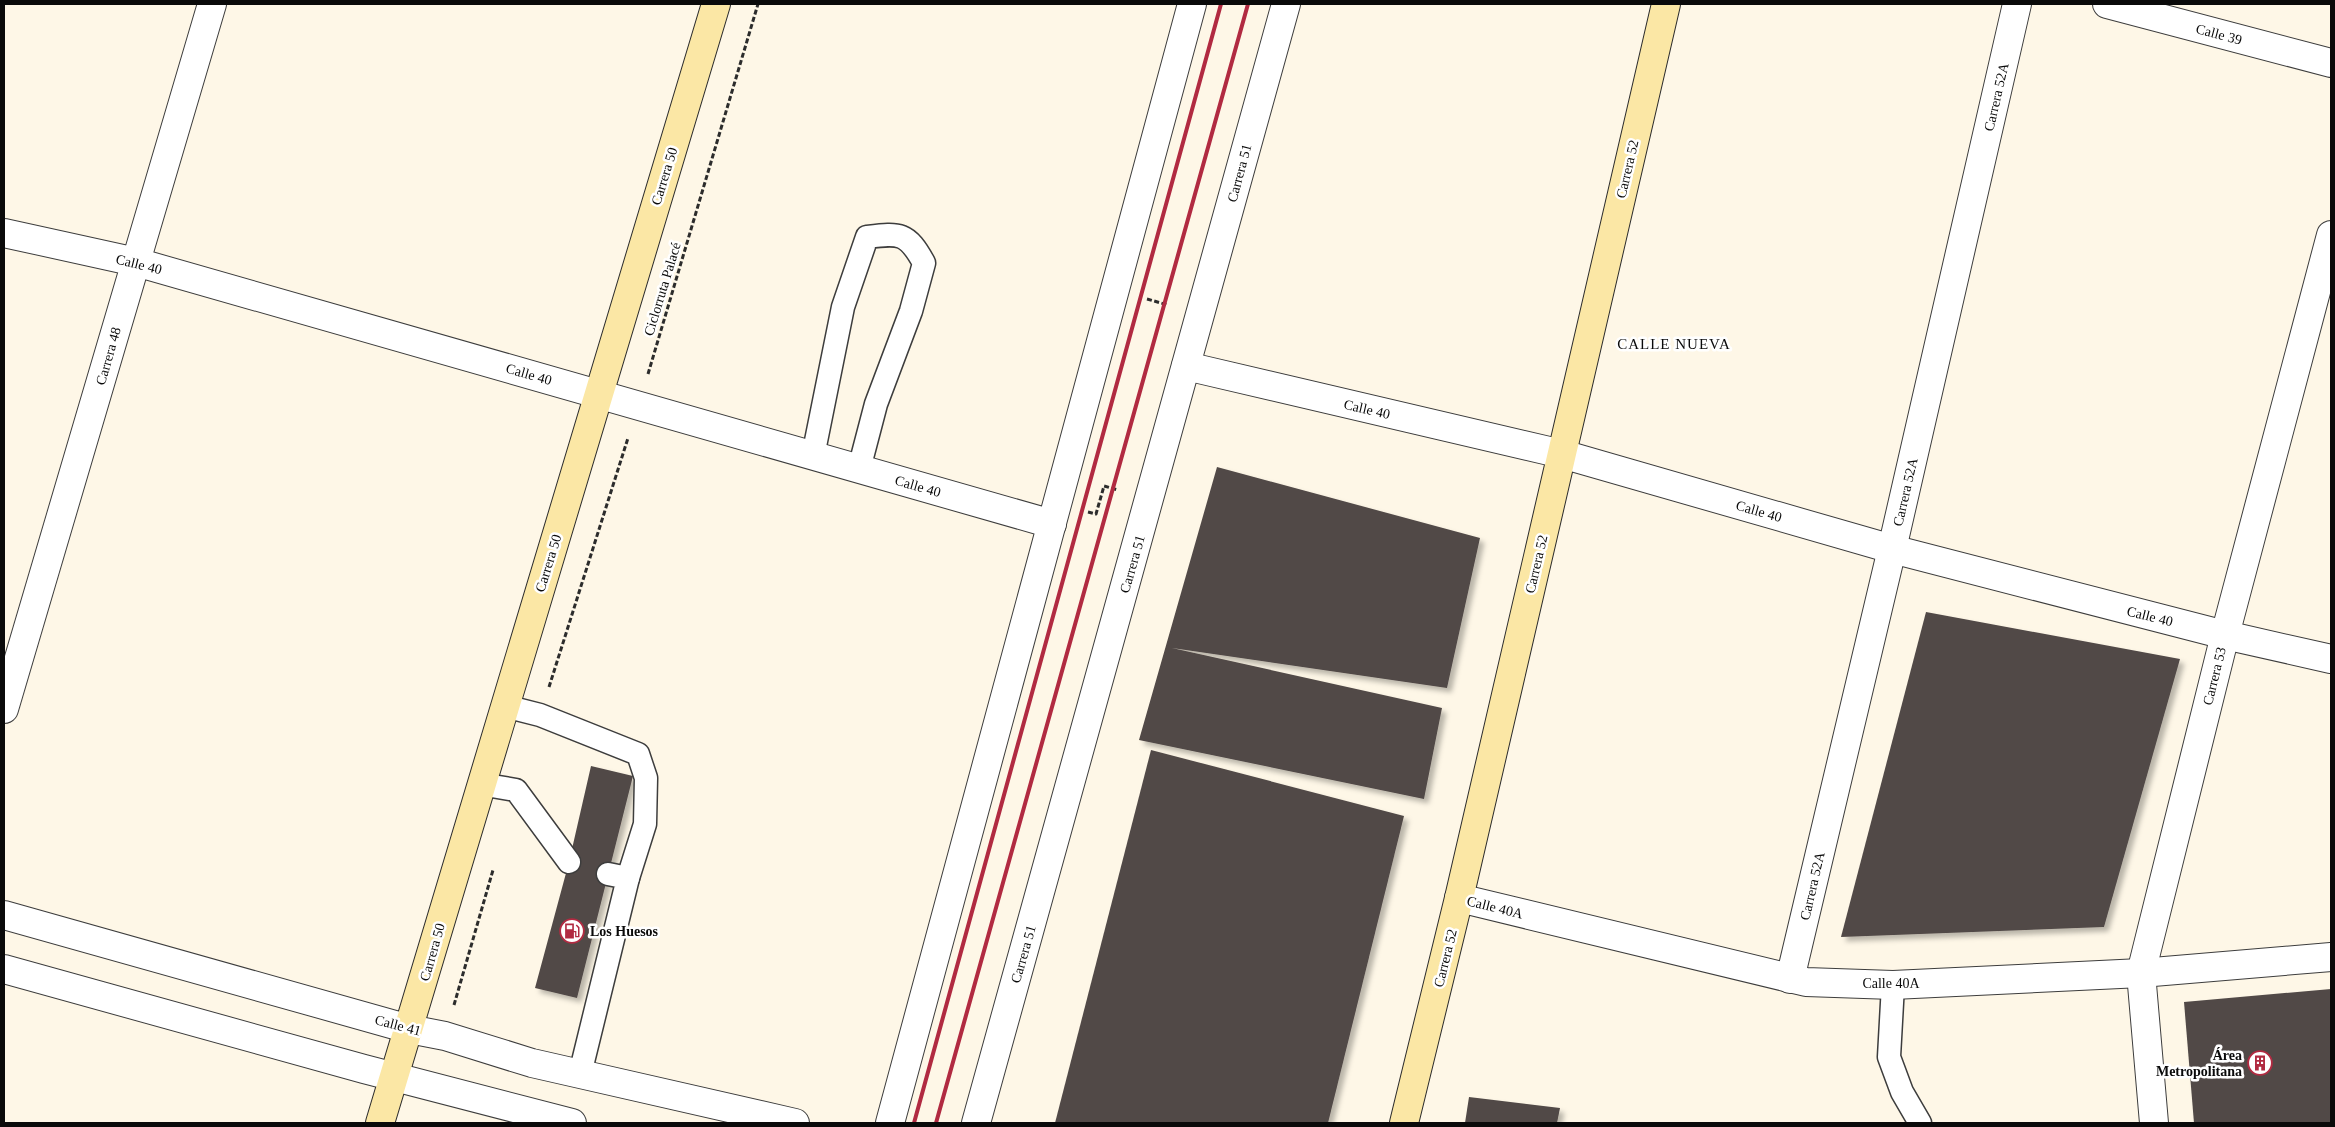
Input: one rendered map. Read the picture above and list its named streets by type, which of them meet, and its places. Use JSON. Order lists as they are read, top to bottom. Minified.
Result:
{"streets":{"main road":["Carrera 52","Carrera 50"],"street":["Calle 39","Carrera 52A","Carrera 51","Calle 40","Carrera 48","Carrera 53","Calle 40A","Calle 41"],"path":["Ciclorruta Palacé"]},"crossings":[["Carrera 52A","Calle 40"],["Carrera 52A","Calle 40A"],["Carrera 52","Calle 40"],["Carrera 52","Calle 40A"],["Carrera 51","Calle 40"],["Carrera 50","Calle 40"],["Carrera 50","Calle 41"],["Calle 40","Ciclorruta Palacé"],["Calle 40","Carrera 48"],["Calle 40","Carrera 53"],["Carrera 53","Calle 40A"]],"districts":["CALLE NUEVA"],"places":{"fuel station":["Los Huesos"],"building":["Área Metropolitana"]}}
